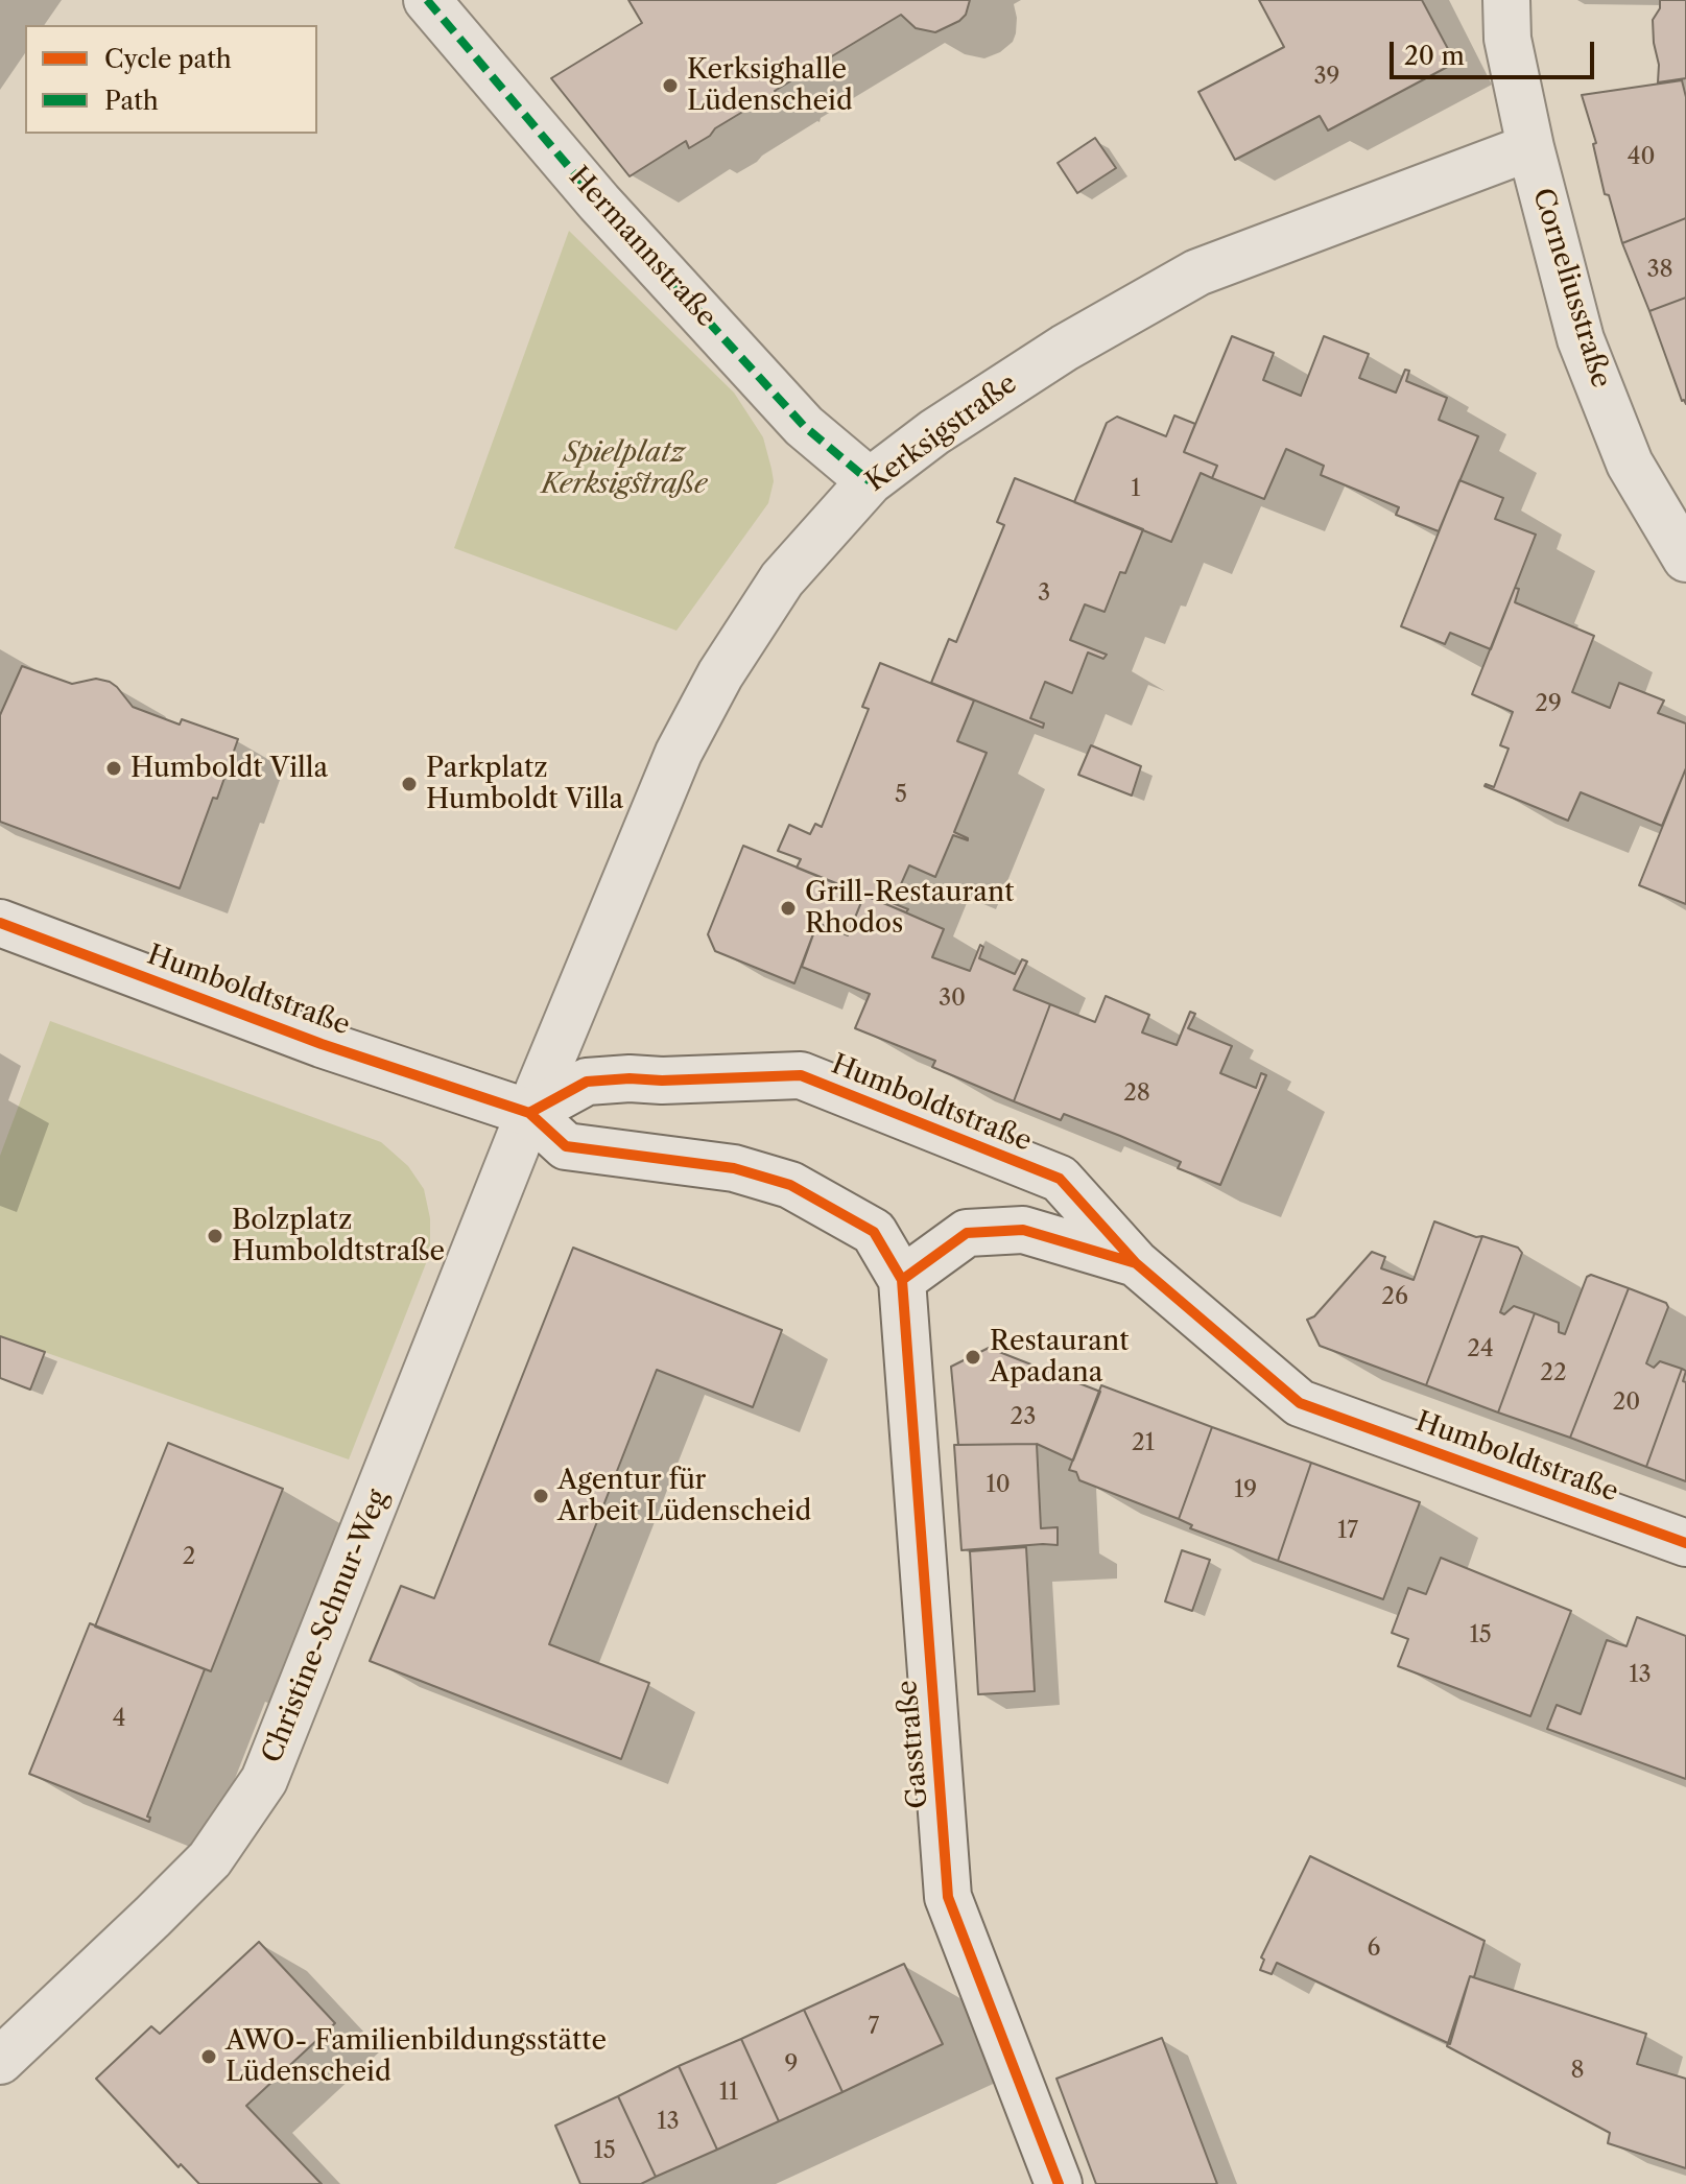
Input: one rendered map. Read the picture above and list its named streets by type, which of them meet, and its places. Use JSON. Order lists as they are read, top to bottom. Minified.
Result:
{"streets":{"street":["Hermannstraße","Corneliusstraße","Kerksigstraße","Humboldtstraße","Christine-Schnur-Weg","Gasstraße"]},"crossings":[["Hermannstraße","Kerksigstraße"],["Corneliusstraße","Kerksigstraße"],["Kerksigstraße","Humboldtstraße"],["Kerksigstraße","Christine-Schnur-Weg"],["Humboldtstraße","Christine-Schnur-Weg"],["Humboldtstraße","Gasstraße"]],"parks":["Spielplatz Kerksigstraße"],"places":["Kerksighalle Lüdenscheid","Humboldt Villa","Parkplatz Humboldt Villa","Grill-Restaurant Rhodos","Bolzplatz Humboldtstraße","Restaurant Apadana","Agentur für Arbeit Lüdenscheid","AWO- Familienbildungsstätte Lüdenscheid"],"house_numbers":["39","40","38","1","3","29","5","30","28","26","24","22","20","23","21","10","19","17","2","15","13","4","6","7","9","8","11","13","15"],"legend":["Cycle path","Path"],"scale_bar":"20 m"}
